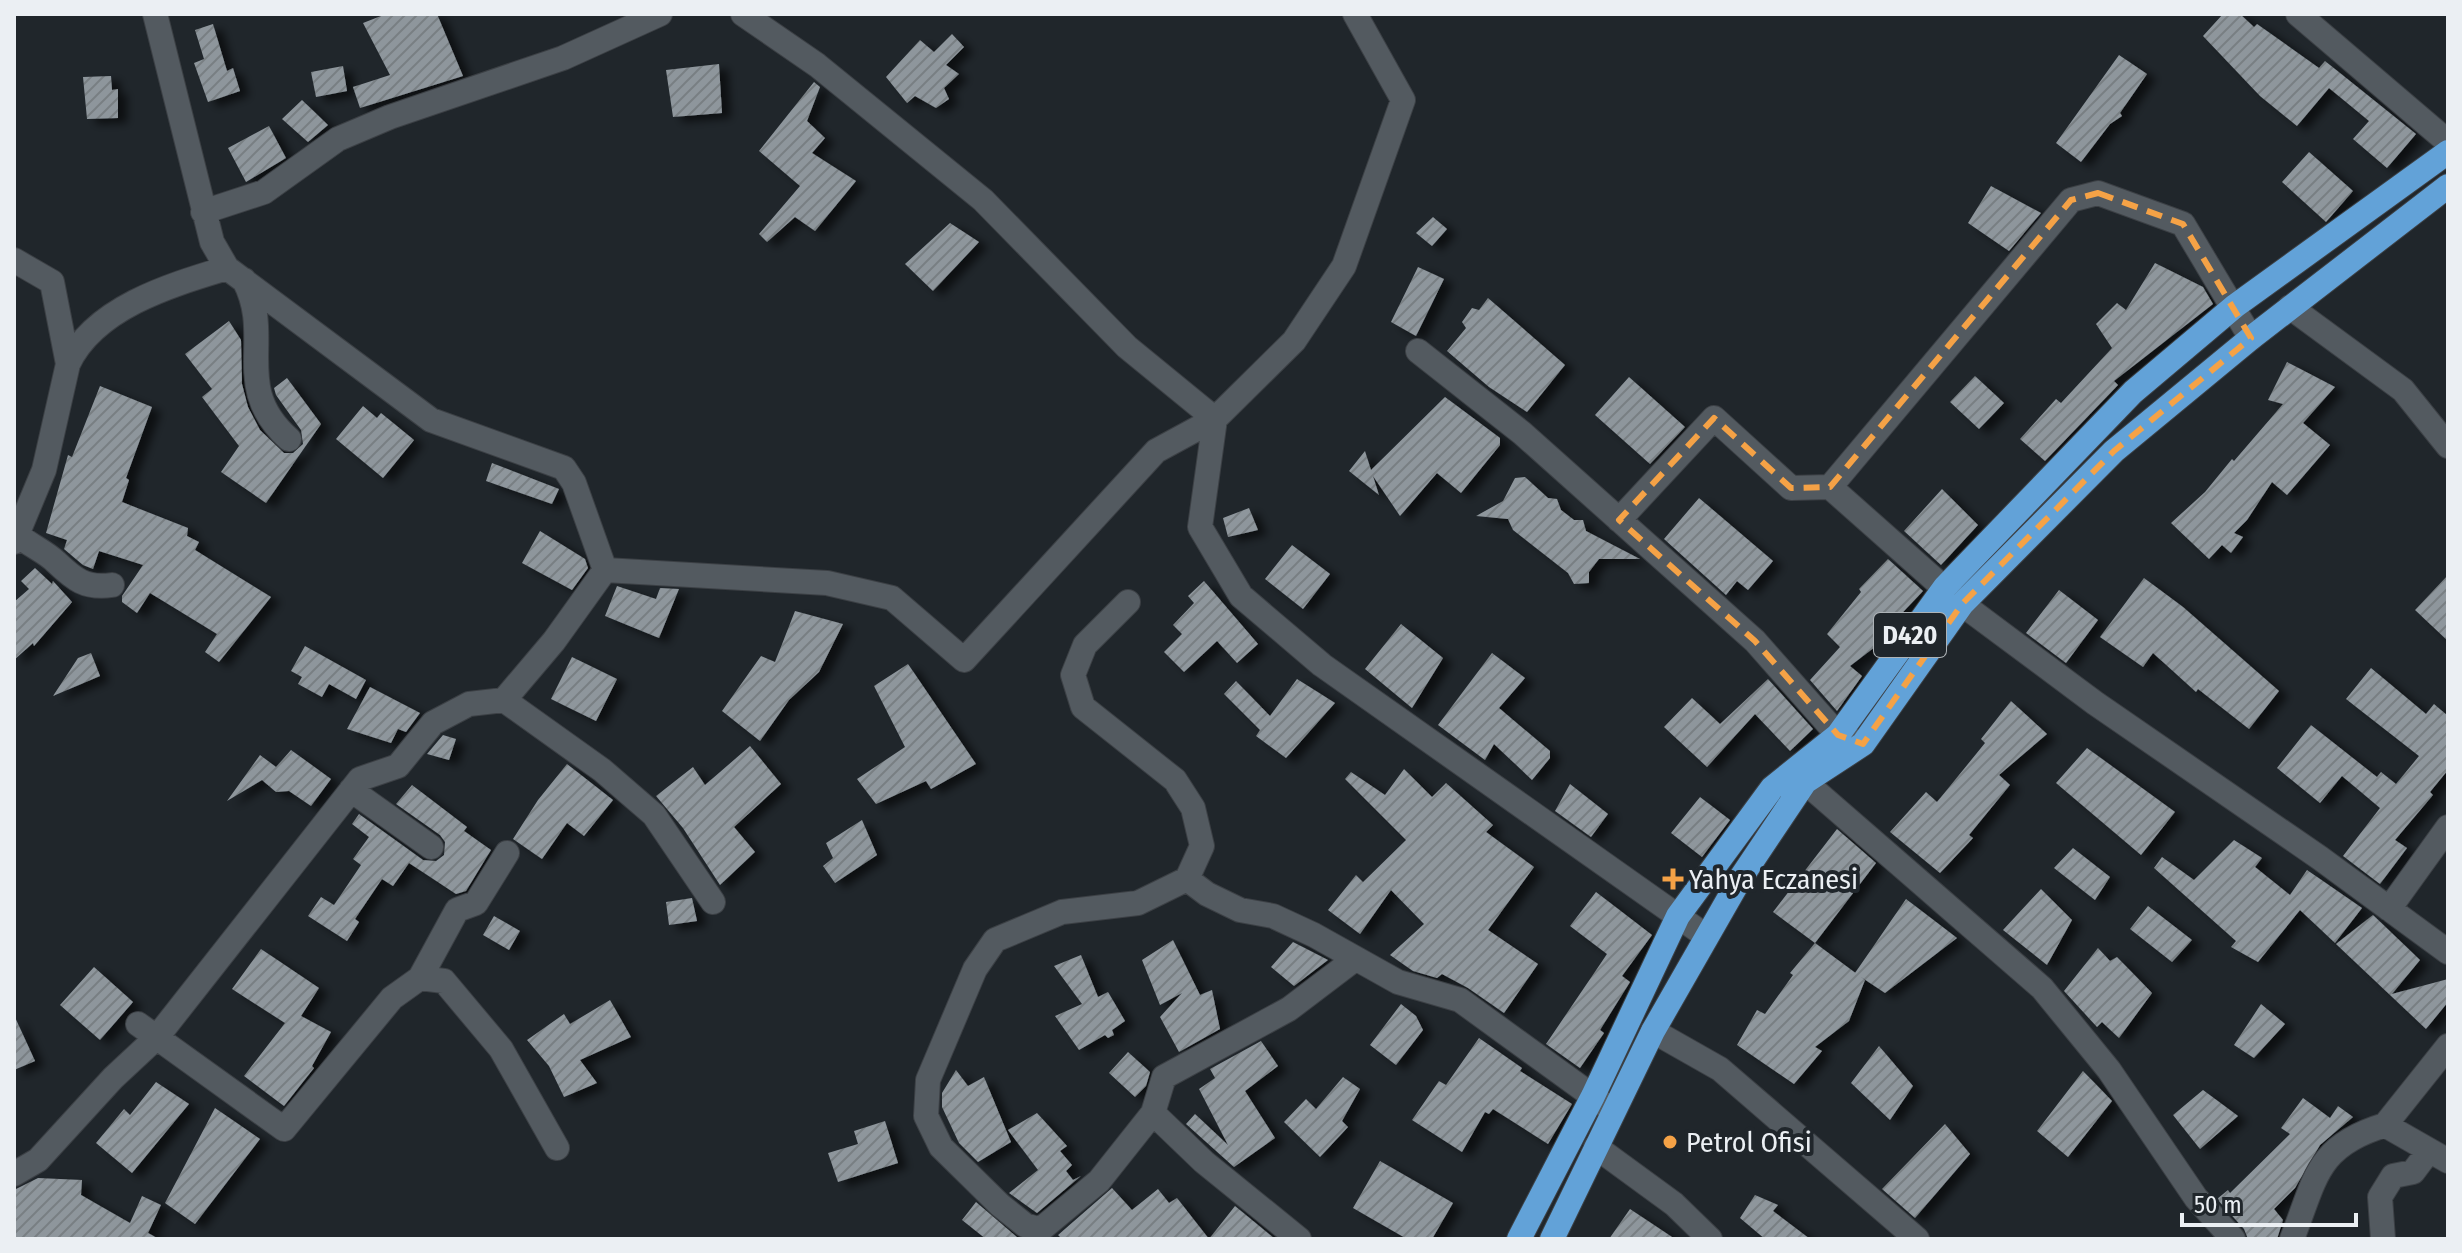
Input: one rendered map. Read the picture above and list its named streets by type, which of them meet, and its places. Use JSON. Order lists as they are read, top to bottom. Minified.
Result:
{"streets":{"highway":["D420"]},"places":{"health":["Yahya Eczanesi"],"other":["Petrol Ofisi"]},"scale_bar":"50 m"}
